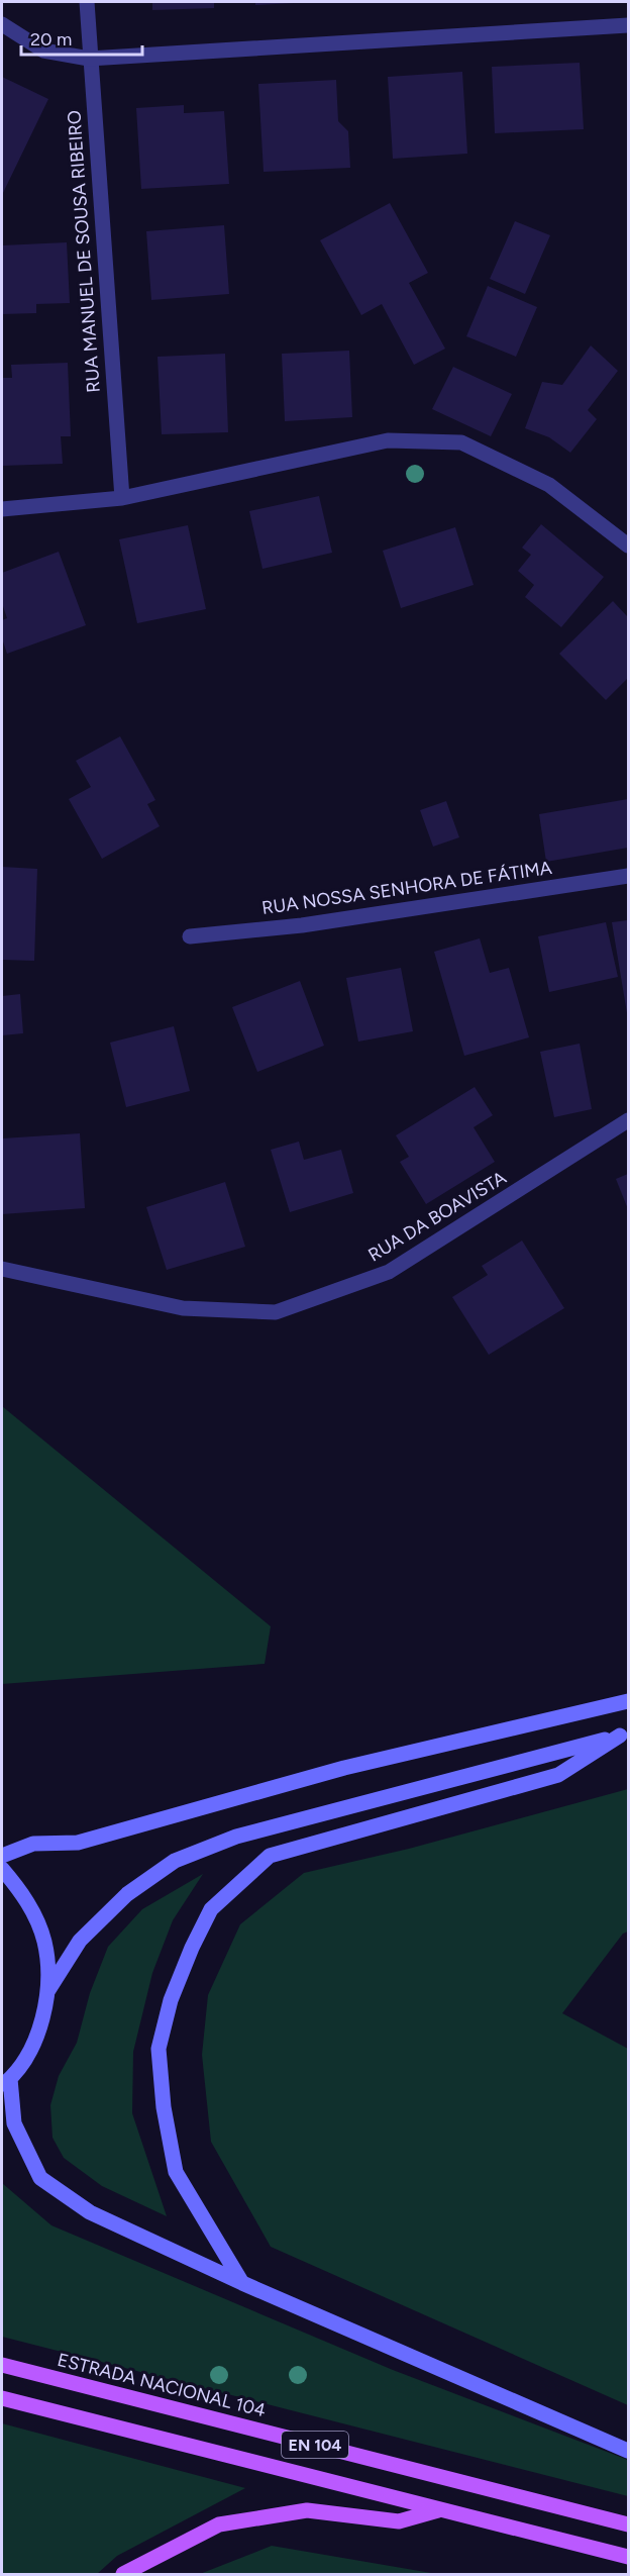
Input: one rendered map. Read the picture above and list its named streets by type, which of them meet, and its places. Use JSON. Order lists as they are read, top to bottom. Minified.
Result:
{"streets":{"main road":["ESTRADA NACIONAL 104","EN 104"],"street":["RUA MANUEL DE SOUSA RIBEIRO","RUA NOSSA SENHORA DE FÁTIMA","RUA DA BOAVISTA"]},"scale_bar":"20 m"}
